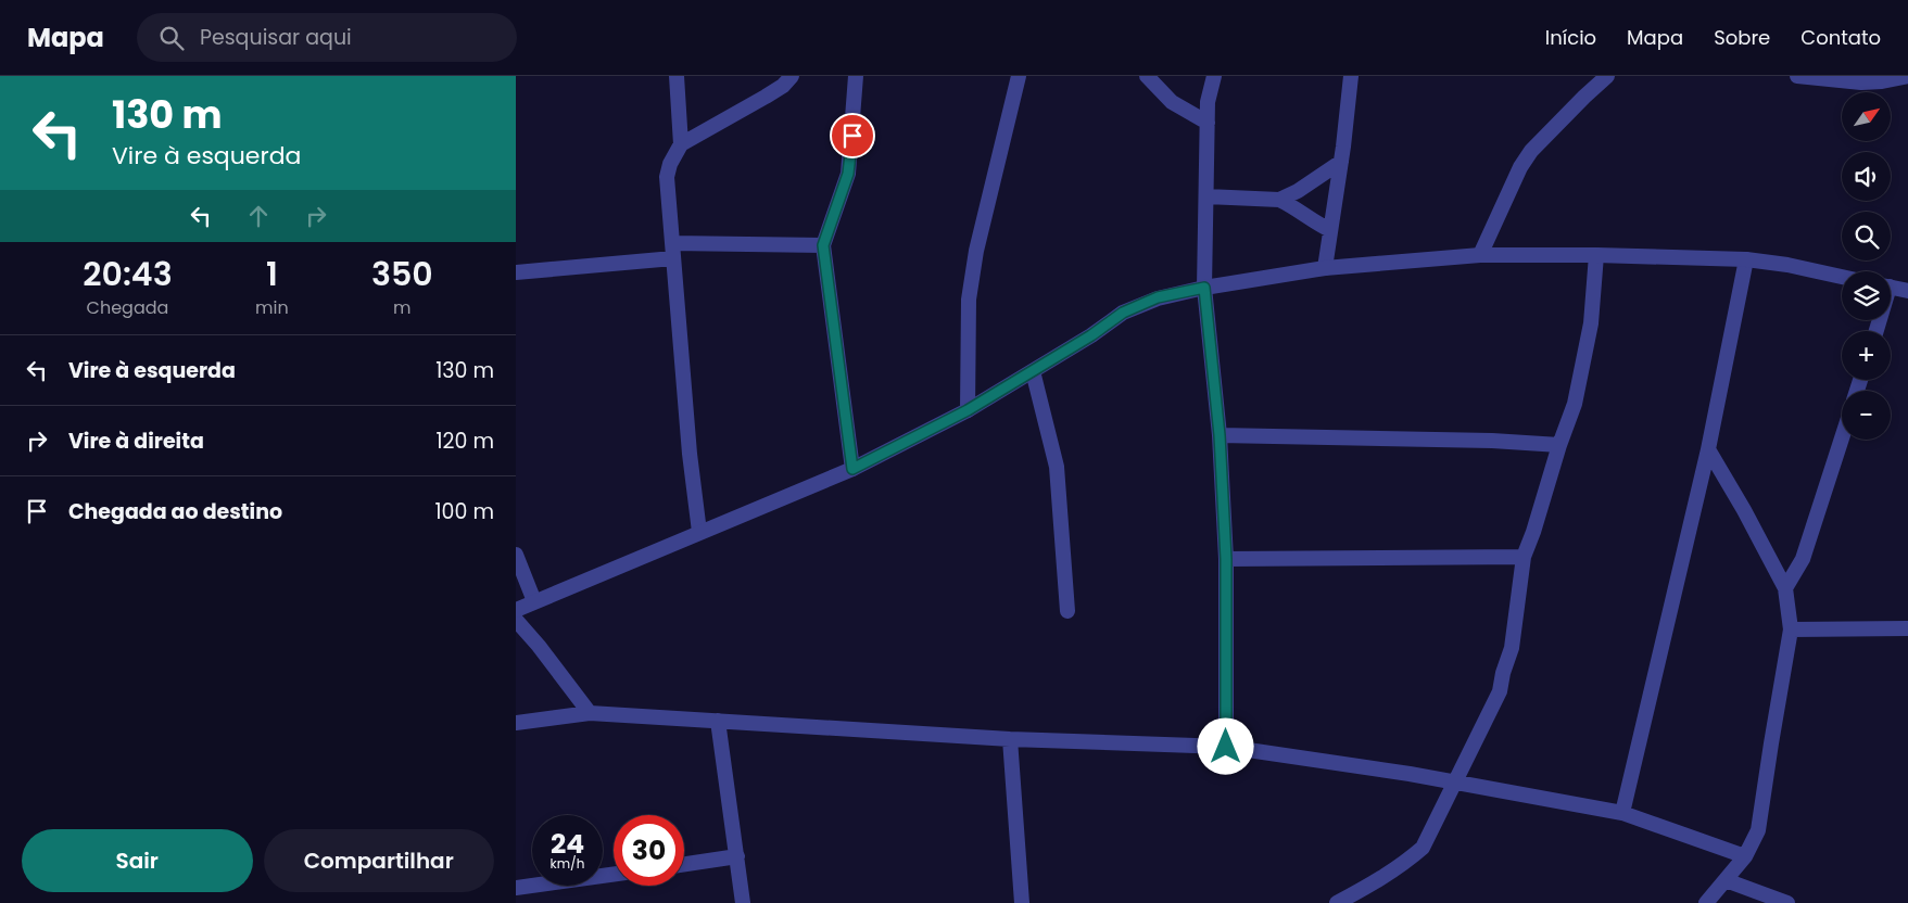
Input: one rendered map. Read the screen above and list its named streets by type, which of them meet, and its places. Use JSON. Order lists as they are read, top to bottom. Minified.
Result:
{"north":"top right","page":{"header":"Mapa","search":"Pesquisar aqui","nav":["Início","Mapa","Sobre","Contato"],"turn":["130 m","Vire à esquerda"],"map_buttons":["+","−"],"eta":["20:43","Chegada","1","min","350","m"],"list":[{"name":"Vire à esquerda","value":"130 m"},{"name":"Vire à direita","value":"120 m"},{"name":"Chegada ao destino","value":"100 m"}],"speed":"24 km/h","limit":"30","buttons":["Sair","Compartilhar"]}}
